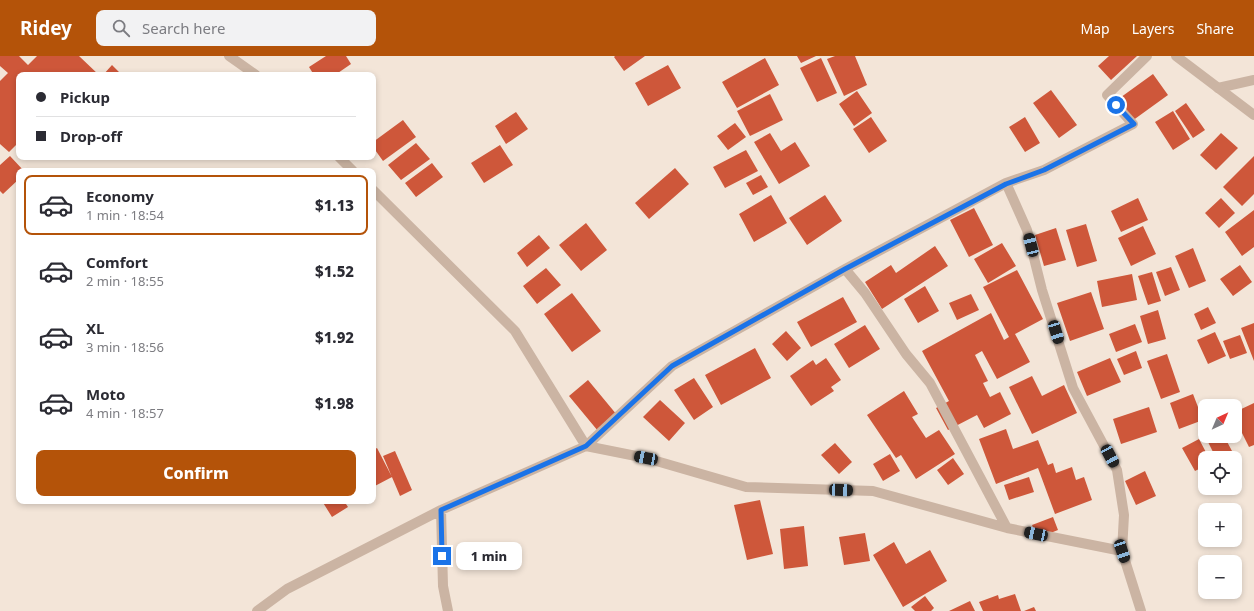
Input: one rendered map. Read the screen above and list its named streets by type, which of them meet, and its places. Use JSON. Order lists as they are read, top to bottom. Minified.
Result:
{"north":"top right","page":{"header":"Ridey","search":"Search here","nav":["Map","Layers","Share"],"banner":["Pickup","Drop-off"],"list":[{"name":"Economy","note":"1 min · 18:54","value":"$1.13"},{"name":"Comfort","note":"2 min · 18:55","value":"$1.52"},{"name":"XL","note":"3 min · 18:56","value":"$1.92"},{"name":"Moto","note":"4 min · 18:57","value":"$1.98"}],"map_buttons":["+","−"],"buttons":"Confirm","bubble":"1 min"}}
